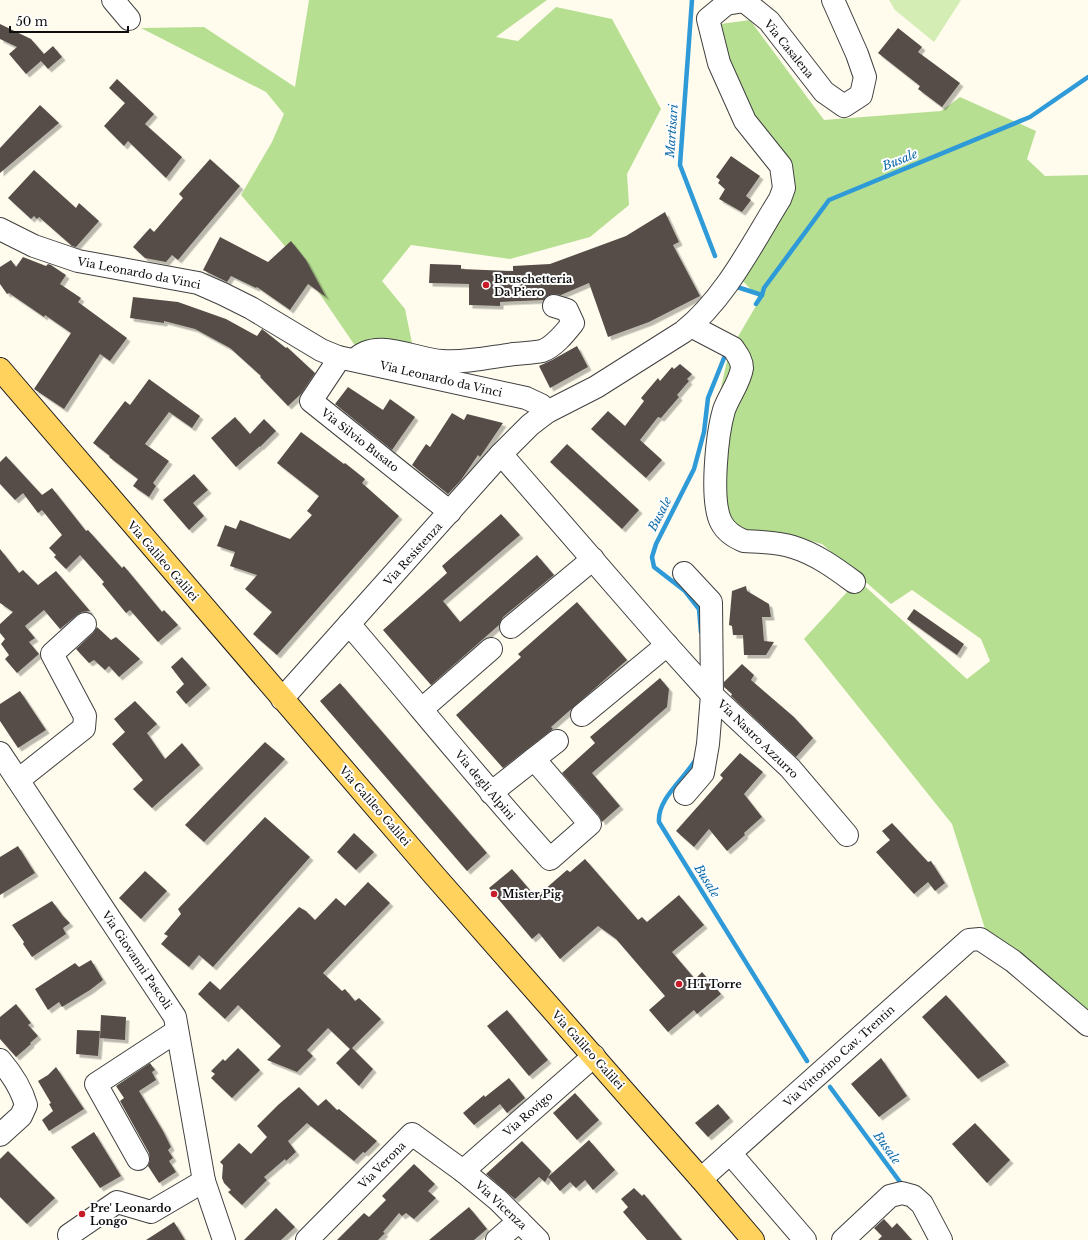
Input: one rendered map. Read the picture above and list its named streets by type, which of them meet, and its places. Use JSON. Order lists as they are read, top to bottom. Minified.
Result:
{"streets":{"main road":["Via Galileo Galilei"],"street":["Via Casalena","Via Leonardo da Vinci","Via Silvio Busato","Via Resistenza","Via Nastro Azzurro","Via degli Alpini","Via Giovanni Pascoli","Via Vittorino Cav. Trentin","Via Rovigo","Via Verona","Via Vicenza"]},"crossings":[["Via Leonardo da Vinci","Via Silvio Busato"],["Via Leonardo da Vinci","Via Resistenza"],["Via Silvio Busato","Via Resistenza"],["Via Resistenza","Via Galileo Galilei"],["Via Resistenza","Via Nastro Azzurro"],["Via Resistenza","Via degli Alpini"],["Via Galileo Galilei","Via Vittorino Cav. Trentin"],["Via Galileo Galilei","Via Rovigo"],["Via Rovigo","Via Verona"],["Via Rovigo","Via Vicenza"],["Via Verona","Via Vicenza"]],"water":["Martisari","Busale"],"places":["Bruschetteria Da Piero","Mister Pig","HT Torre","Pre' Leonardo Longo"],"scale_bar":"50 m"}
